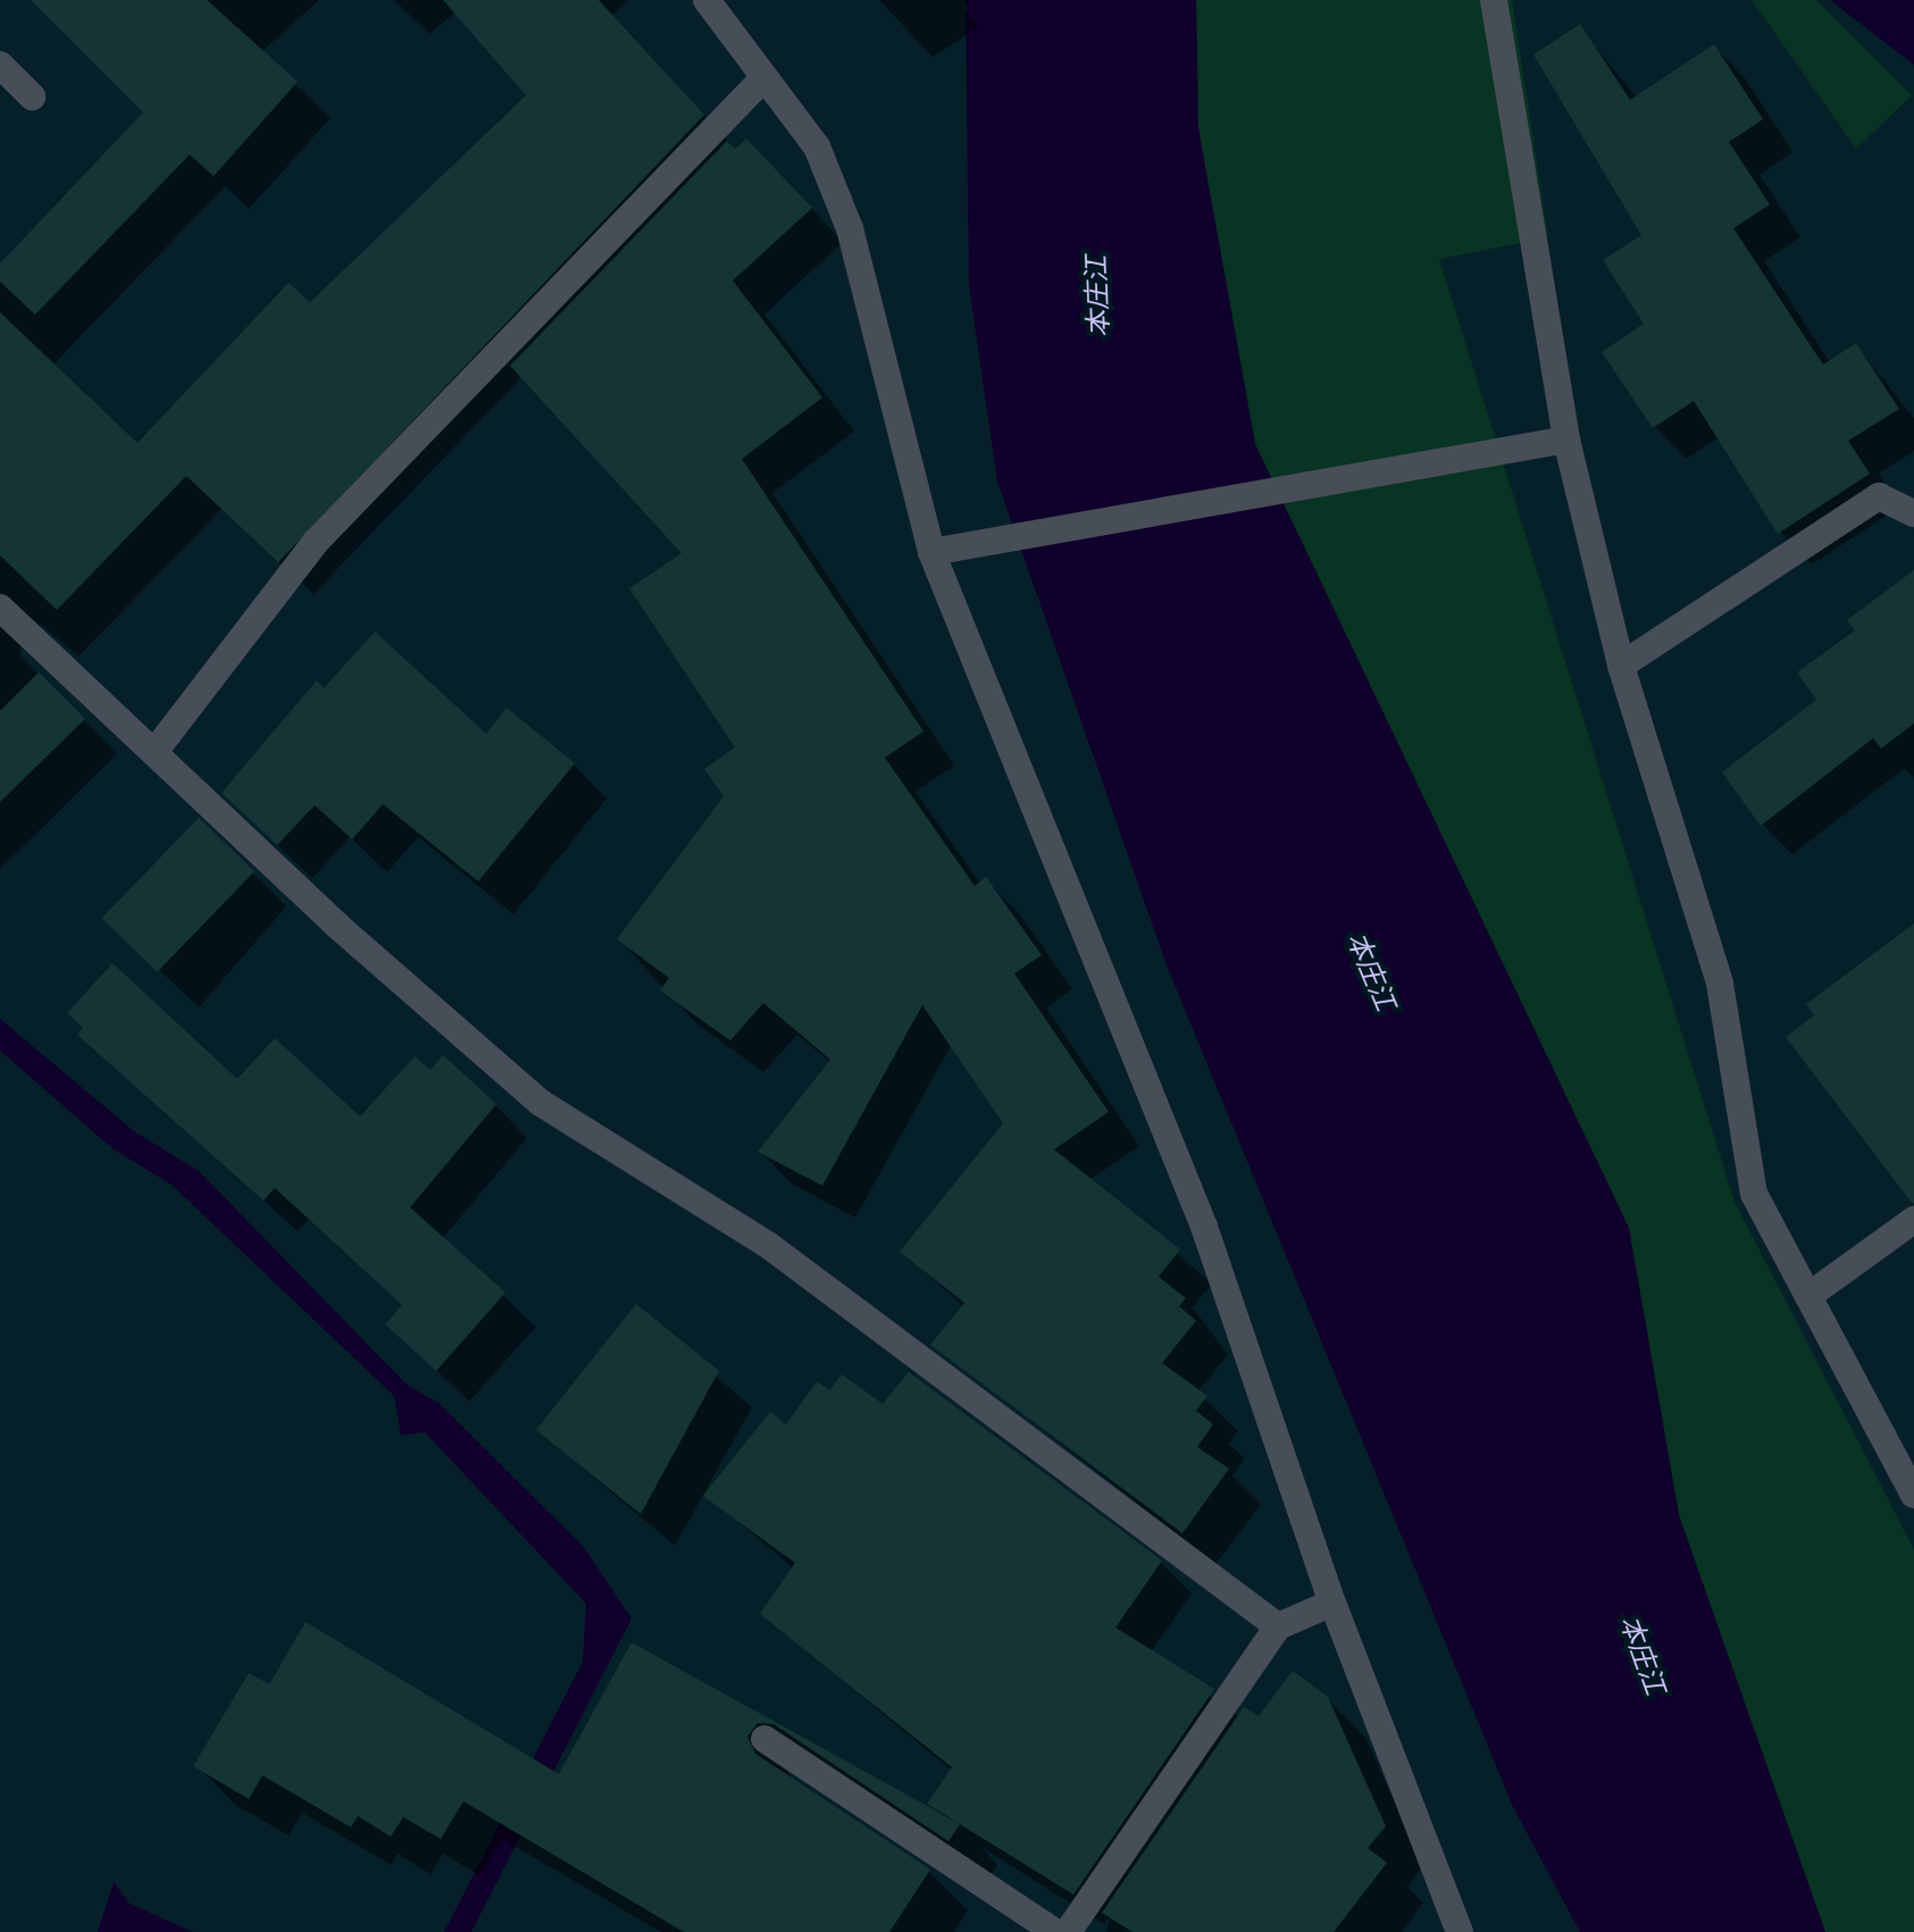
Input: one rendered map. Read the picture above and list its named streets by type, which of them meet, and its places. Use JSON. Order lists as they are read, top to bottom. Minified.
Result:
{"water":["本庄江"]}
